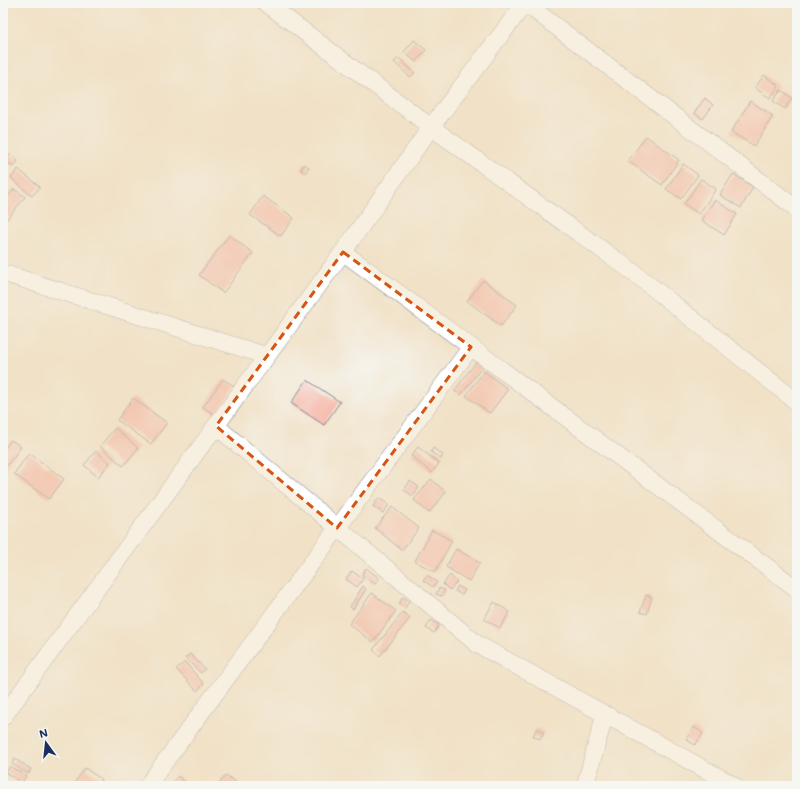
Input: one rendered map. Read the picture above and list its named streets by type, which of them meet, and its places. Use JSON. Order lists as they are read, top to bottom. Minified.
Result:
{"north":"top"}
